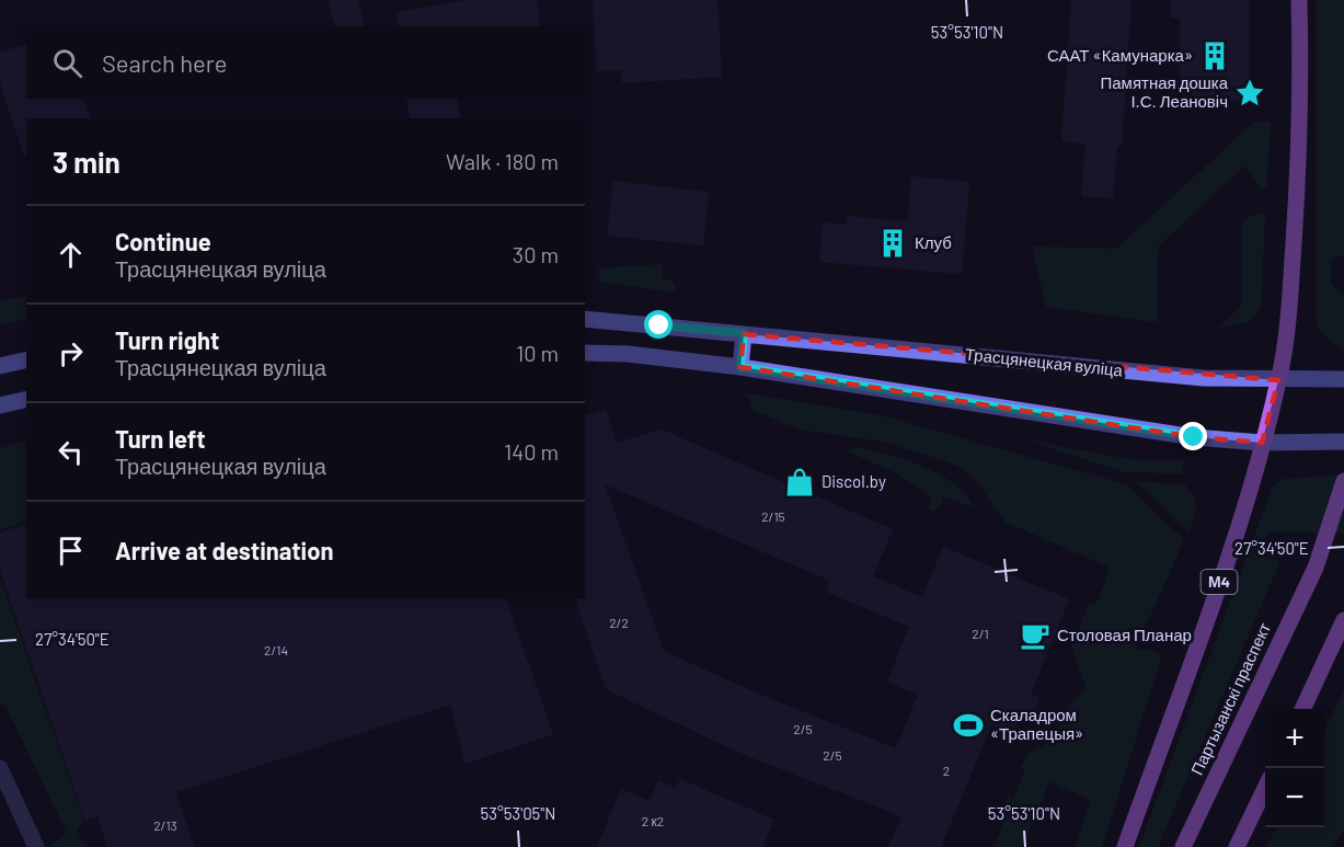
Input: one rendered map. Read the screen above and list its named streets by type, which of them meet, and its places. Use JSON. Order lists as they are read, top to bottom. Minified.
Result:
{"streets":{"main road":["Трасцянецкая вуліца","М4","Партызанскі праспект"]},"crossings":[["Трасцянецкая вуліца","М4"]],"places":{"building":["СААТ «Камунарка»","Клуб"],"place":["Памятная дошка І.С. Леановіч"],"shop":["Discol.by"],"cafe":["Столовая Планар"],"sports":["Скаладром «Трапецыя»"]},"house_numbers":["2/15","2/2","2/1","2/14","2/5","2/5","2","2 к2","2/13"],"page":{"search":"Search here","heading":["3 min","Walk · 180 m"],"list":[["Continue","Трасцянецкая вуліца","30 m"],["Turn right","Трасцянецкая вуліца","10 m"],["Turn left","Трасцянецкая вуліца","140 m"],"Arrive at destination"],"map_buttons":["+","−"]},"coordinates":["53°53'10\"N","27°34'50\"E","53°53'05\"N"]}
